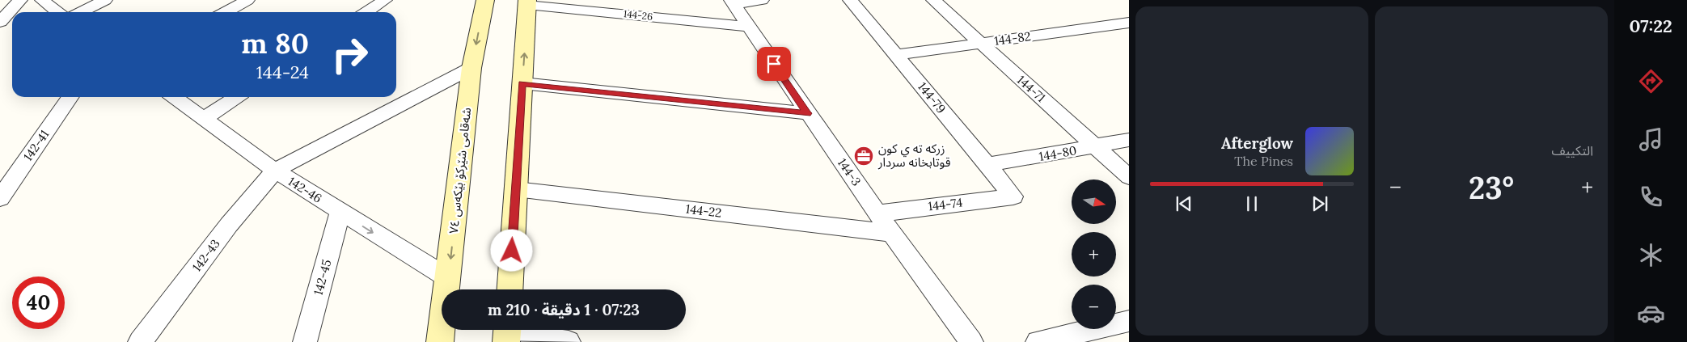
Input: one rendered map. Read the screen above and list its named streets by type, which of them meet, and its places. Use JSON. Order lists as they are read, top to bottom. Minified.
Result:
{"streets":{"street":["144-26","144-82","144-71","144-79","142-41","144-80","شەقامی شێرکۆ بێکەس ٧٤","144-3","142-46","144-74","144-22","142-43","142-45"]},"crossings":[["144-26","144-3"],["144-82","144-71"],["144-82","144-79"],["144-71","144-80"],["144-79","144-80"],["144-79","144-74"],["شەقامی شێرکۆ بێکەس ٧٤","142-46"],["144-3","144-74"],["144-3","144-22"],["142-46","142-43"],["142-46","142-45"]],"one_way":["142-46"],"places":{"office":["زركه ته ي كون قوتابخانه سردار"]},"north":"right","page":{"tabs":"07:22","tile":"التكييف","turn":["80 m","144-24"],"song":["Afterglow","The Pines"],"heat":["−","23°","+"],"map_buttons":["+","−"],"limit":"40","trip":"07:23 · 1 دقيقة · 210 m"}}
